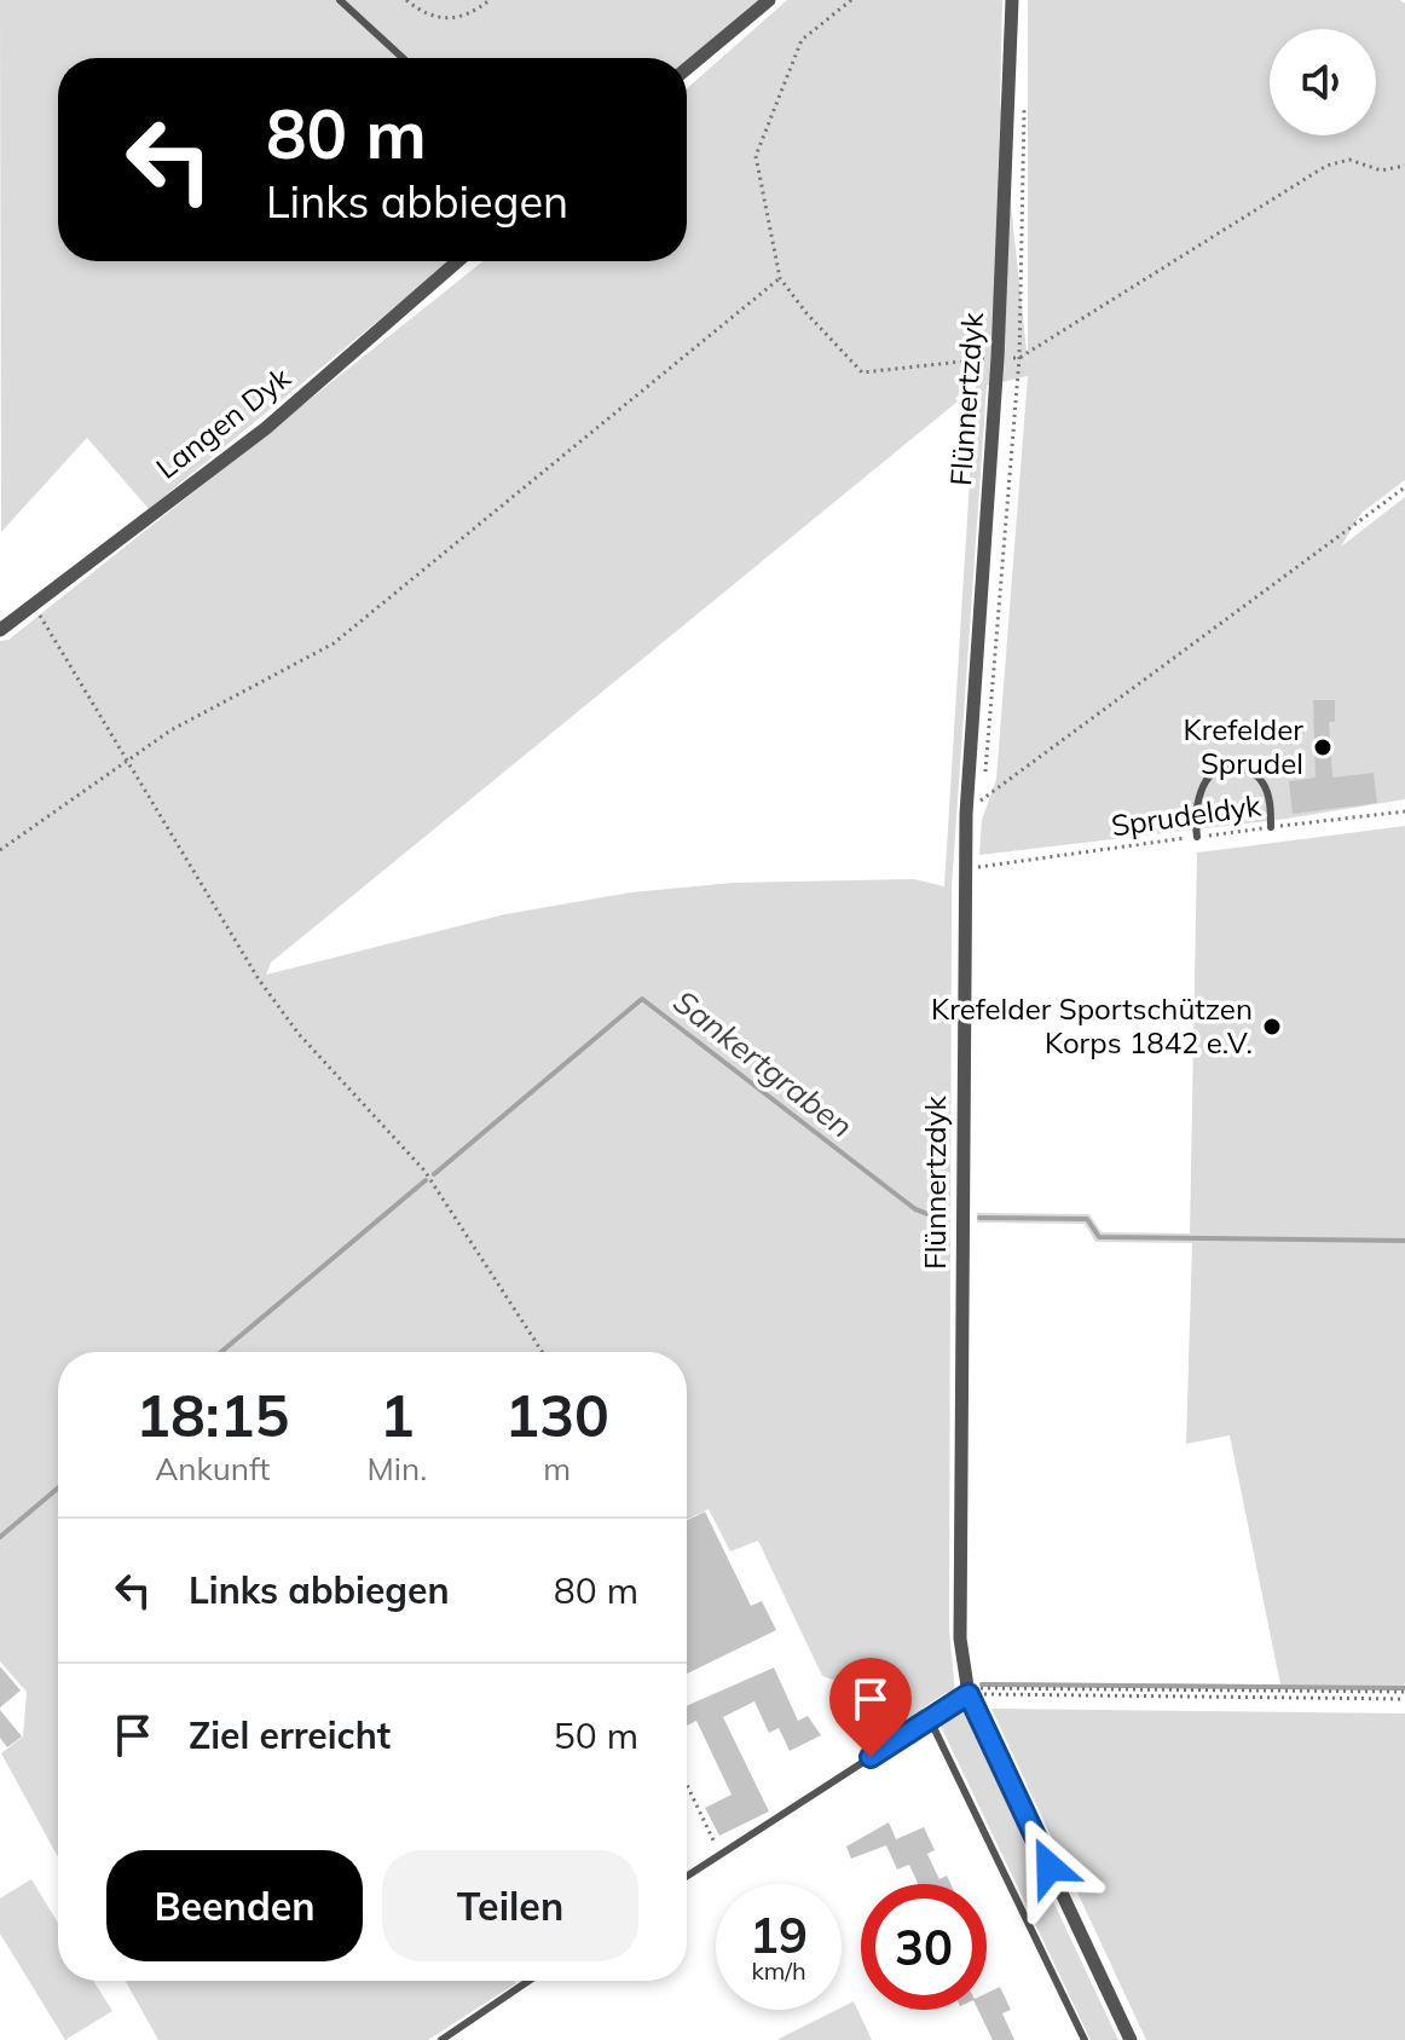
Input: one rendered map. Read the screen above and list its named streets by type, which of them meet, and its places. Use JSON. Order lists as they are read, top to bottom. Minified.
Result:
{"streets":{"street":["Flünnertzdyk","Langen Dyk"],"path":["Sprudeldyk"]},"water":["Sankertgraben"],"places":["Krefelder Sprudel","Krefelder Sportschützen Korps 1842 e.V."],"page":{"turn":["80 m","Links abbiegen"],"eta":["18:15","Ankunft","1","Min.","130","m"],"list":[{"name":"Links abbiegen","value":"80 m"},{"name":"Ziel erreicht","value":"50 m"}],"buttons":["Beenden","Teilen"],"speed":"19 km/h","limit":"30"}}
